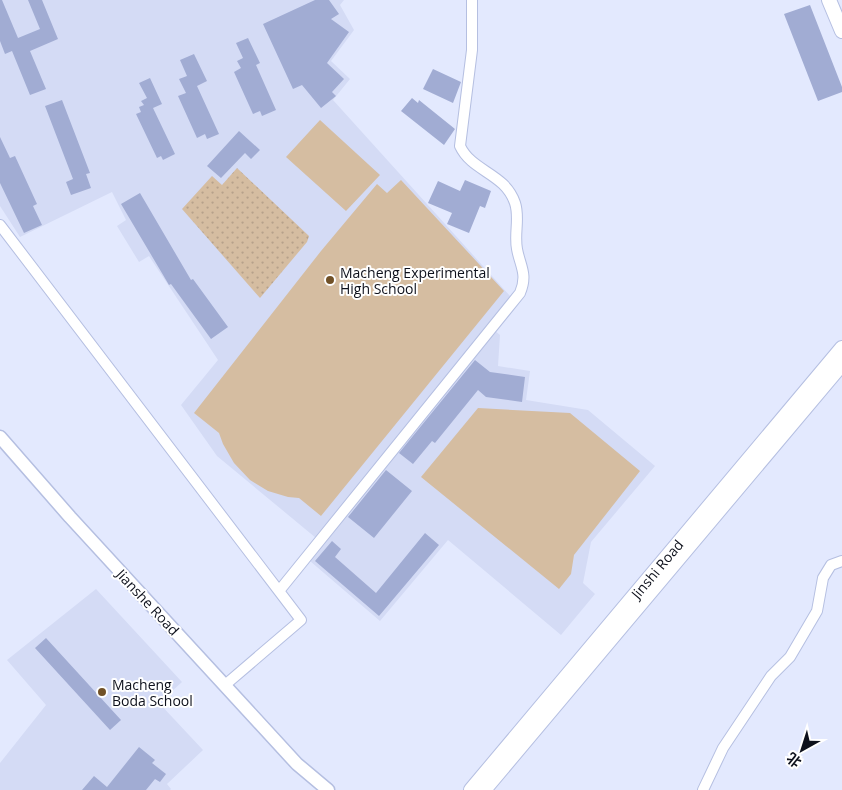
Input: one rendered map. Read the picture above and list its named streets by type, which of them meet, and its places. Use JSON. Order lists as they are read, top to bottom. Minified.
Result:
{"streets":{"main road":["Jinshi Road"],"street":["Jianshe Road"]},"places":["Macheng Experimental High School","Macheng Boda School"],"north":"bottom left"}
